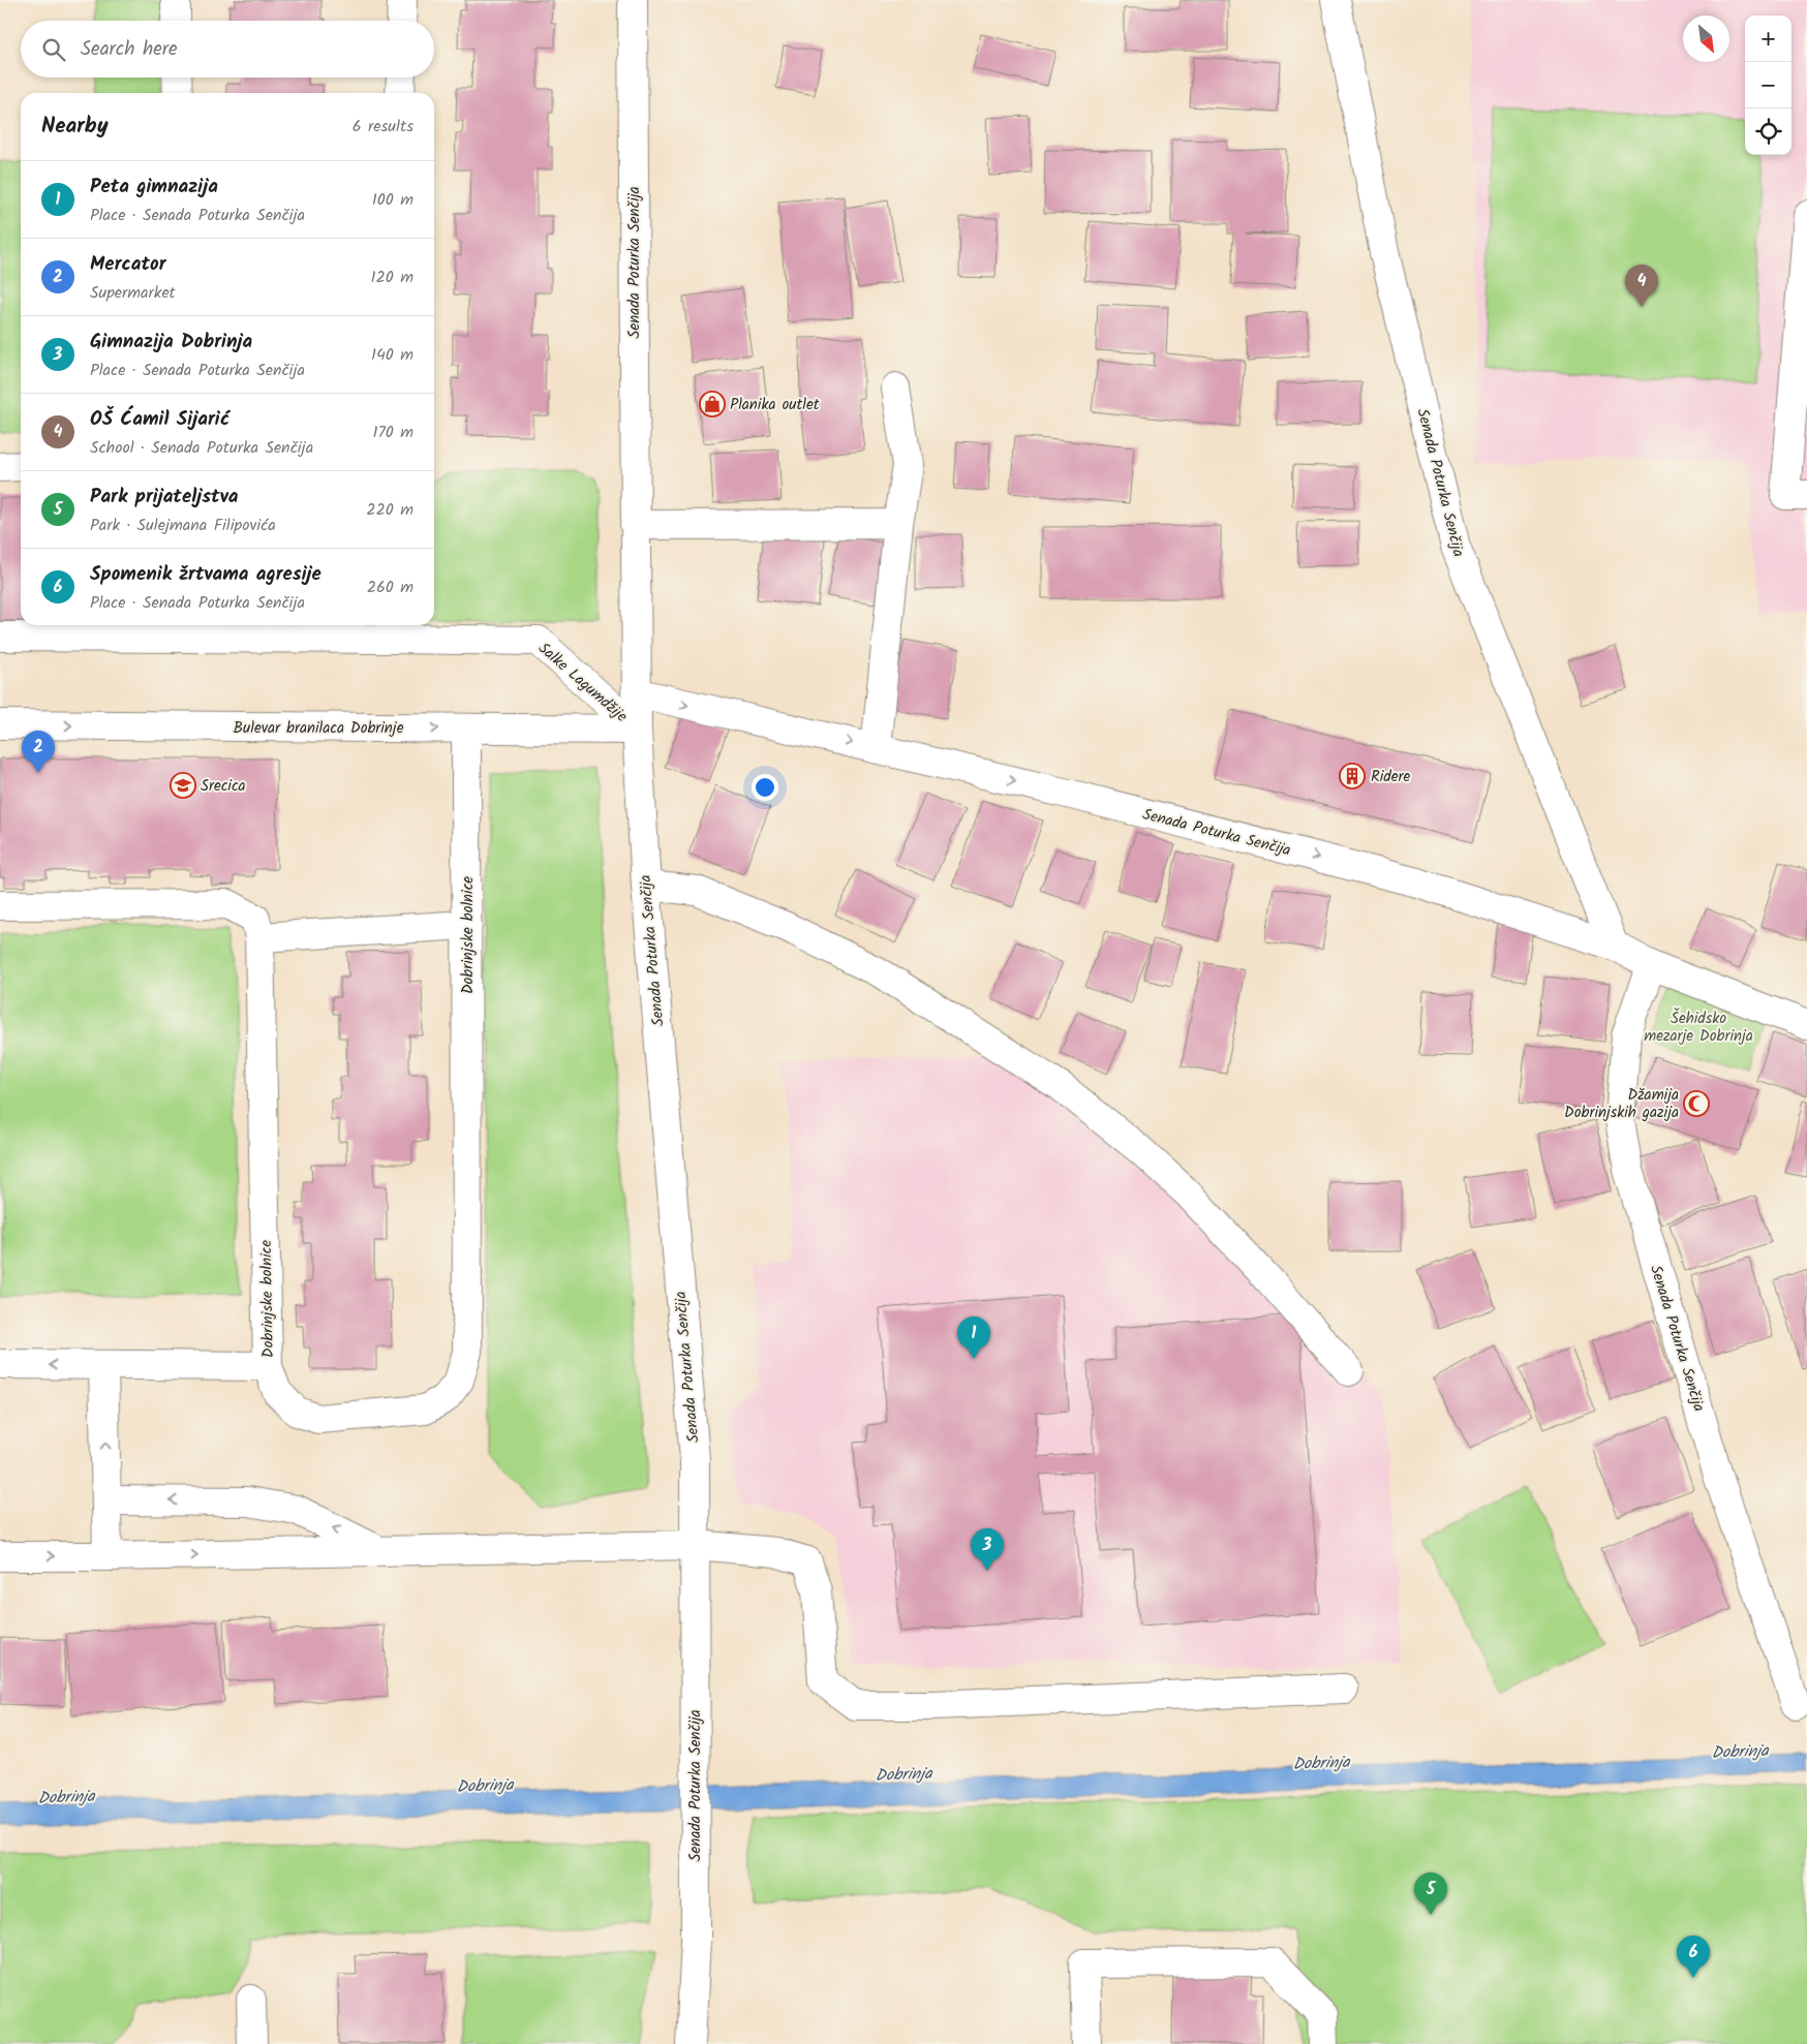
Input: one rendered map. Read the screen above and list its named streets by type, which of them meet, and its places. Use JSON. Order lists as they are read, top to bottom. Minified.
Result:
{"streets":{"street":["Senada Poturka Senčija","Salke Lagumdžije","Bulevar branilaca Dobrinje","Dobrinjske bolnice"]},"crossings":[["Senada Poturka Senčija","Salke Lagumdžije"],["Senada Poturka Senčija","Bulevar branilaca Dobrinje"],["Salke Lagumdžije","Bulevar branilaca Dobrinje"],["Bulevar branilaca Dobrinje","Dobrinjske bolnice"]],"water":["Dobrinja"],"parks":["Šehidsko mezarje Dobrinja"],"places":{"shop":["Planika outlet"],"building":["Ridere"],"school or university":["Srecica"],"mosque":["Džamija Dobrinjskih gazija"]},"north":"bottom right","page":{"map_buttons":["+","−"],"search":"Search here","heading":["Nearby","6 results"],"list":[{"mark":"1","name":"Peta gimnazija","note":"Place · Senada Poturka Senčija","value":"100 m"},{"mark":"2","name":"Mercator","note":"Supermarket","value":"120 m"},{"mark":"3","name":"Gimnazija Dobrinja","note":"Place · Senada Poturka Senčija","value":"140 m"},{"mark":"4","name":"OŠ Ćamil Sijarić","note":"School · Senada Poturka Senčija","value":"170 m"},{"mark":"5","name":"Park prijateljstva","note":"Park · Sulejmana Filipovića","value":"220 m"},{"mark":"6","name":"Spomenik žrtvama agresije","note":"Place · Senada Poturka Senčija","value":"260 m"}],"pins":["4","2","1","3","5","6"]}}
